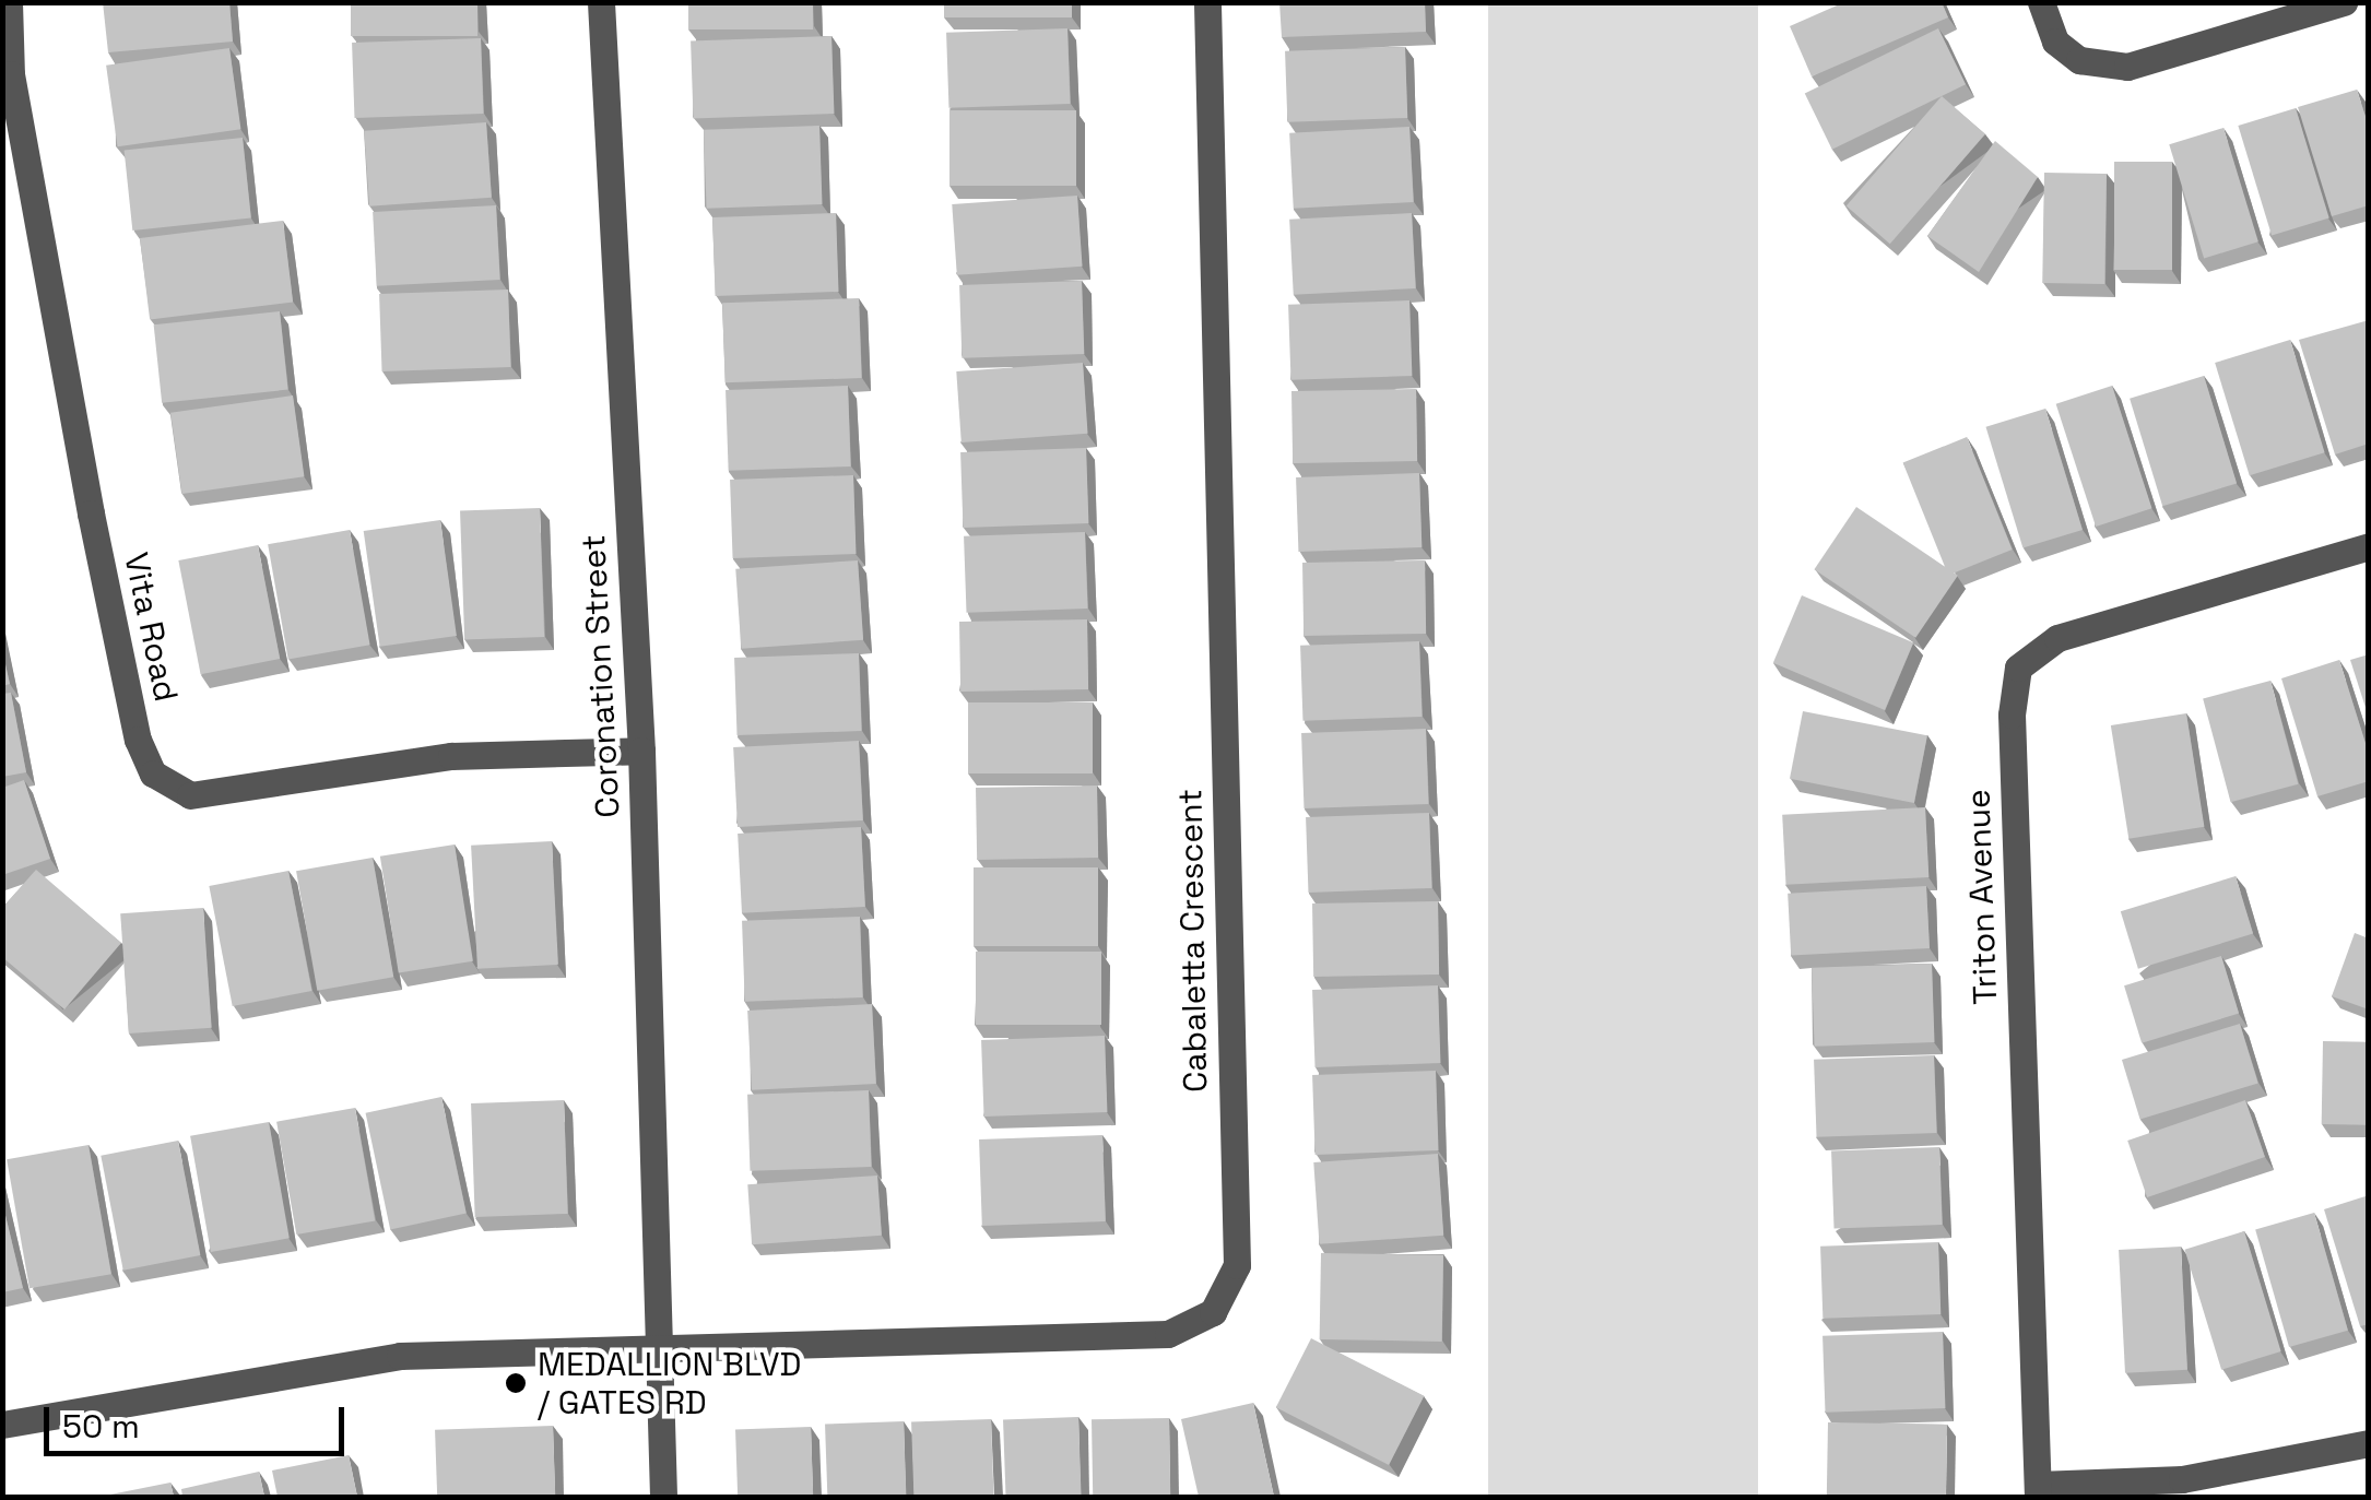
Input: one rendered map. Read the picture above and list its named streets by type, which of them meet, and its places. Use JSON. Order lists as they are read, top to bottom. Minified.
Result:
{"streets":{"street":["Vita Road","Coronation Street","Triton Avenue","Cabaletta Crescent"]},"crossings":[["Vita Road","Coronation Street"],["Coronation Street","Cabaletta Crescent"]],"places":["MEDALLION BLVD / GATES RD"],"scale_bar":"50 m"}
